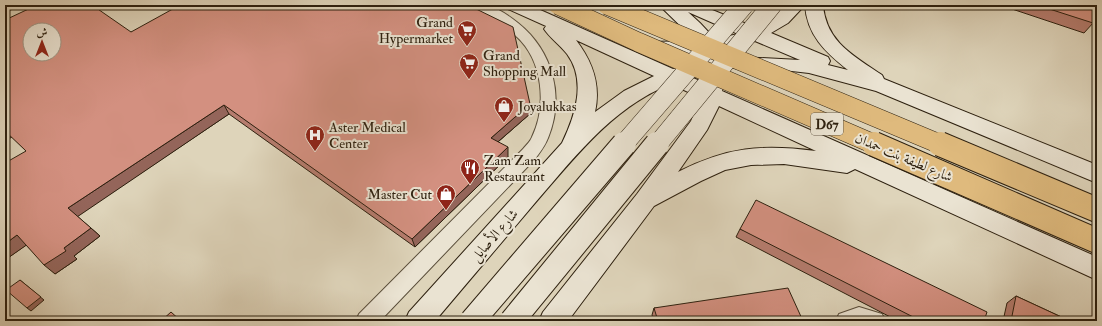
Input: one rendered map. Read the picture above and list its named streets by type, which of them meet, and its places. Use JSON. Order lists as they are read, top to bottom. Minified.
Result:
{"streets":{"main road":["D67","شارع لطيفة بنت حمدان"],"street":["شارع الأصايل"]},"places":{"supermarket":["Grand Hypermarket","Grand Shopping Mall"],"shop":["Joyalukkas","Master Cut"],"hospital":["Aster Medical Center"],"restaurant":["Zam Zam Restaurant"]},"north":"top"}
